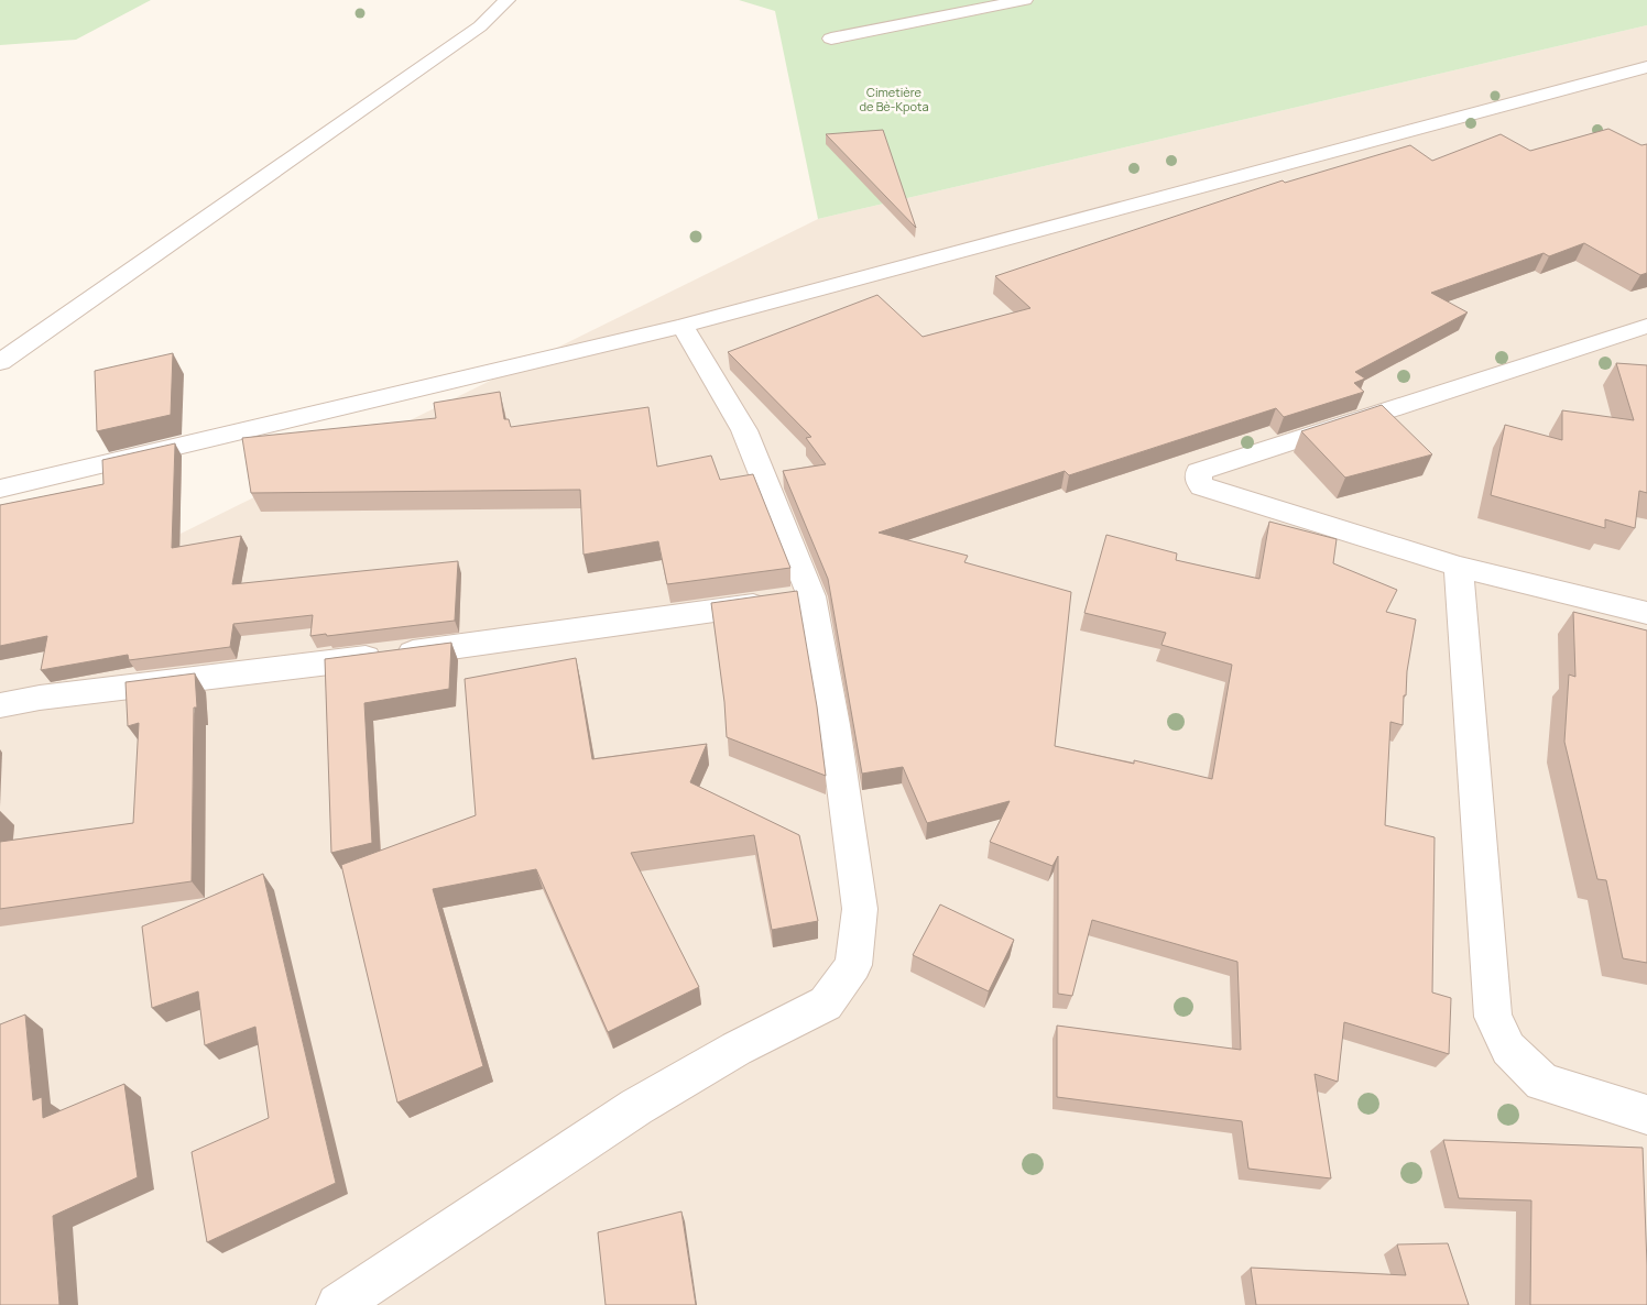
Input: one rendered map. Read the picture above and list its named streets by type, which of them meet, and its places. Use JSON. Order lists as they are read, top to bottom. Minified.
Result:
{"parks":["Cimetière de Bè-Kpota"]}
